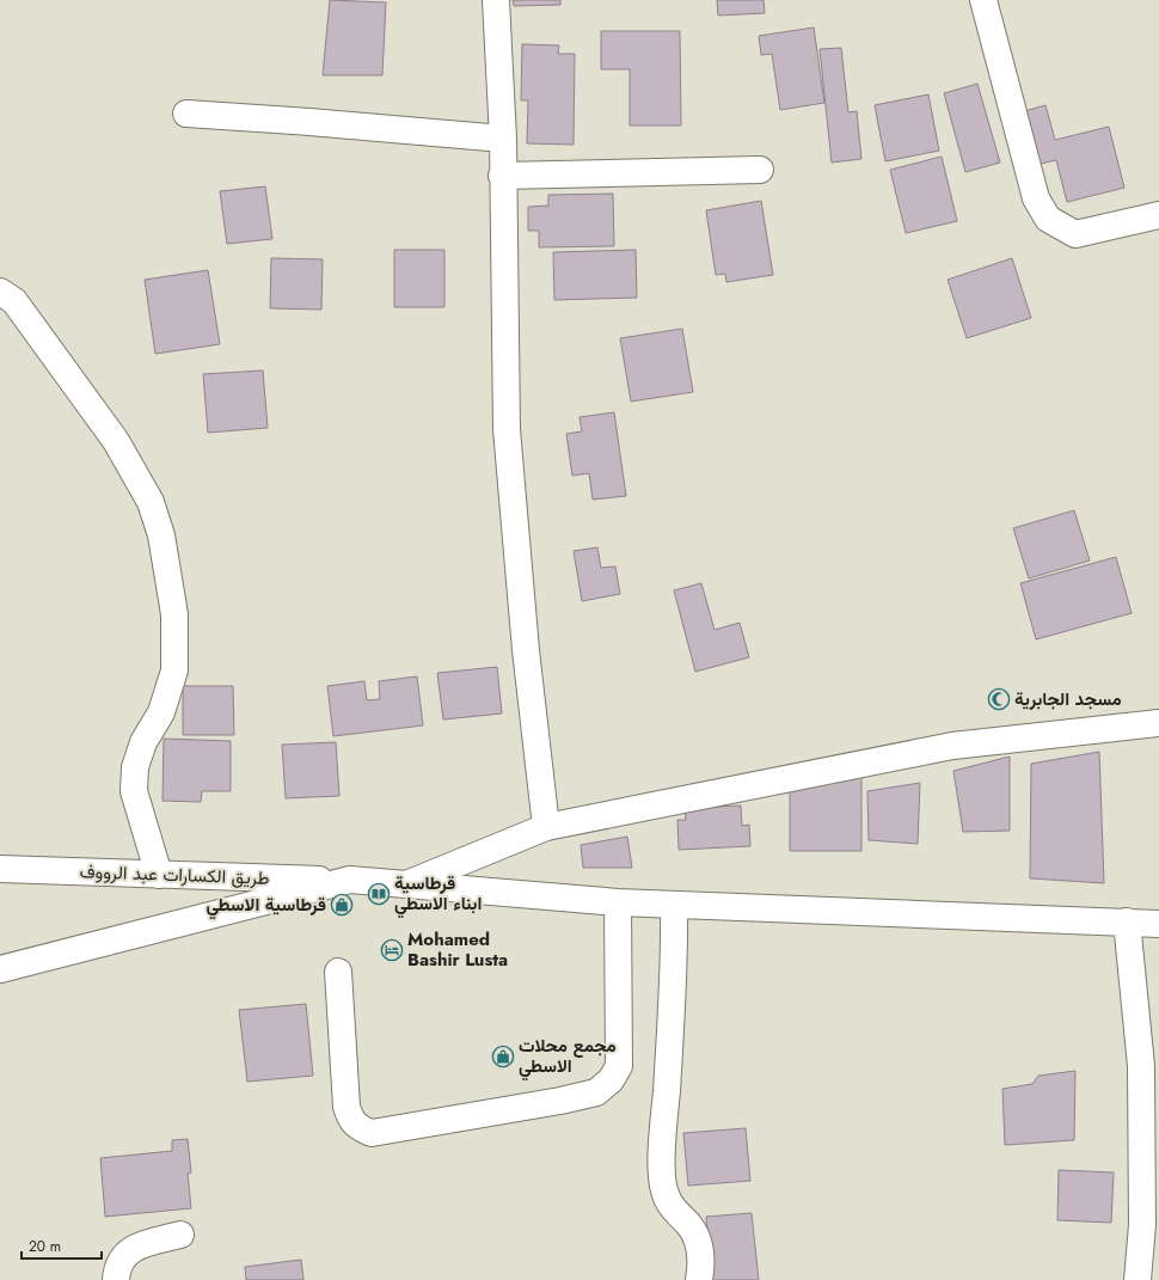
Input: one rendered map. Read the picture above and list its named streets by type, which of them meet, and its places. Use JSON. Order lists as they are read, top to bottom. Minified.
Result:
{"streets":{"street":["طريق الكسارات عبد الرووف"]},"places":{"mosque":["مسجد الجابرية"],"library":["قرطاسية ابناء الاسطي"],"shop":["قرطاسية الاسطي","مجمع محلات الاسطي"],"hotel":["Mohamed Bashir Lusta"]},"scale_bar":"20 m"}
